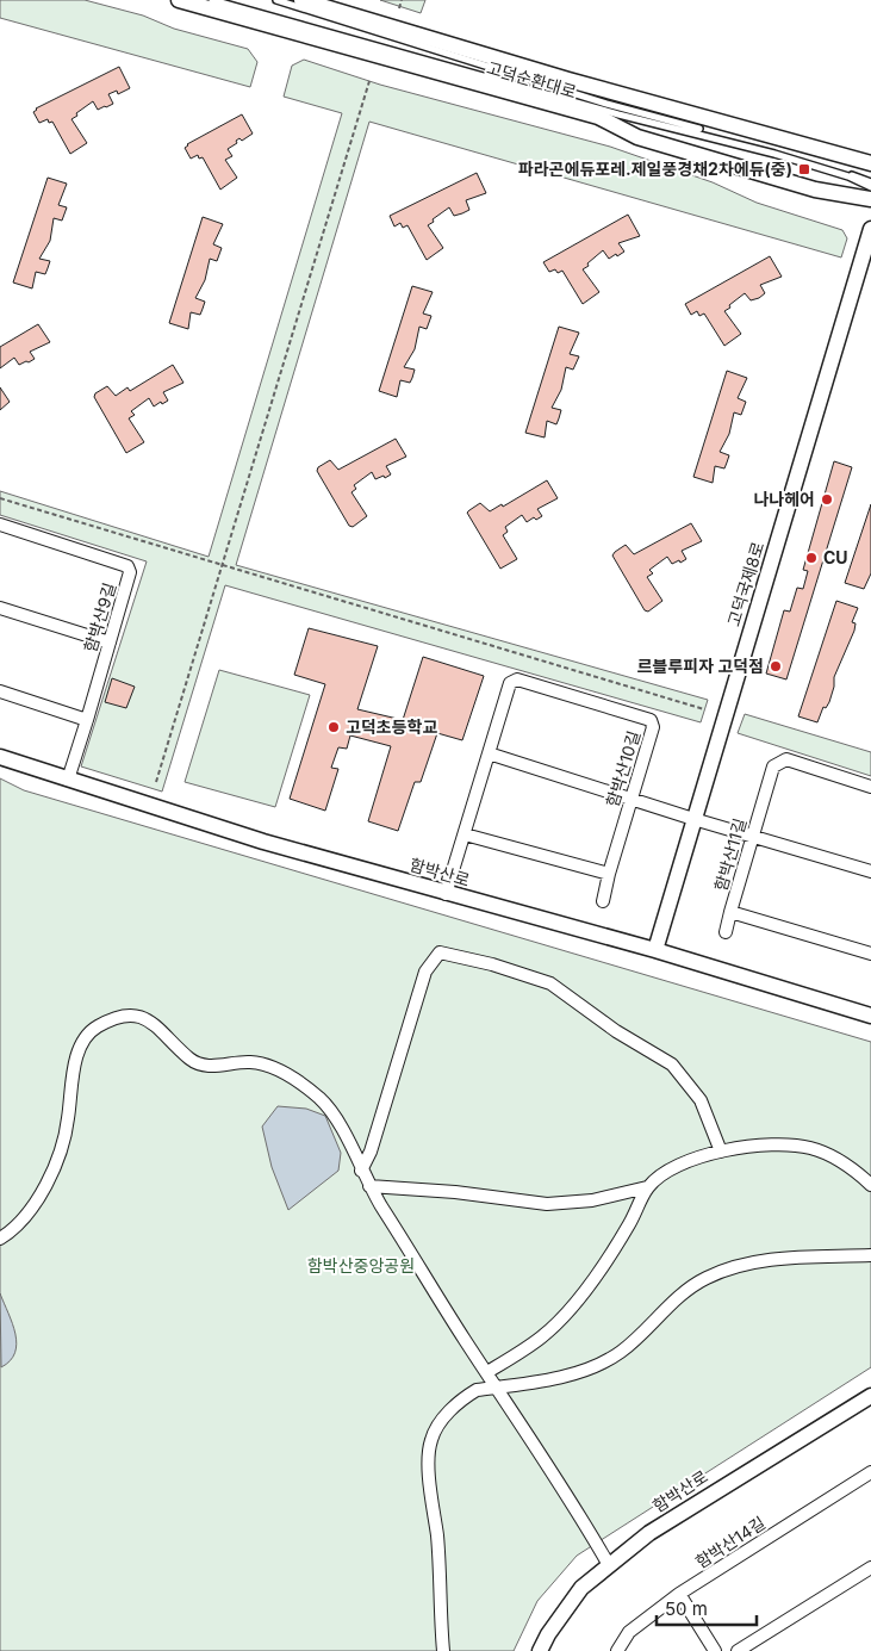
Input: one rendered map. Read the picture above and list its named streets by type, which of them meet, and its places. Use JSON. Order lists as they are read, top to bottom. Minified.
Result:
{"streets":{"street":["고덕순환대로","고덕국제8로","함박산9길","함박산10길","함박산11길","함박산로","함박산14길"]},"crossings":[["고덕국제8로","함박산로"],["함박산9길","함박산로"],["함박산10길","함박산로"]],"parks":["함박산중앙공원"],"places":{"transit":["파라곤에듀포레.제일풍경채2차에듀(중)"],"other":["나나헤어","CU","르블루피자 고덕점","고덕초등학교"]},"scale_bar":"50 m"}
